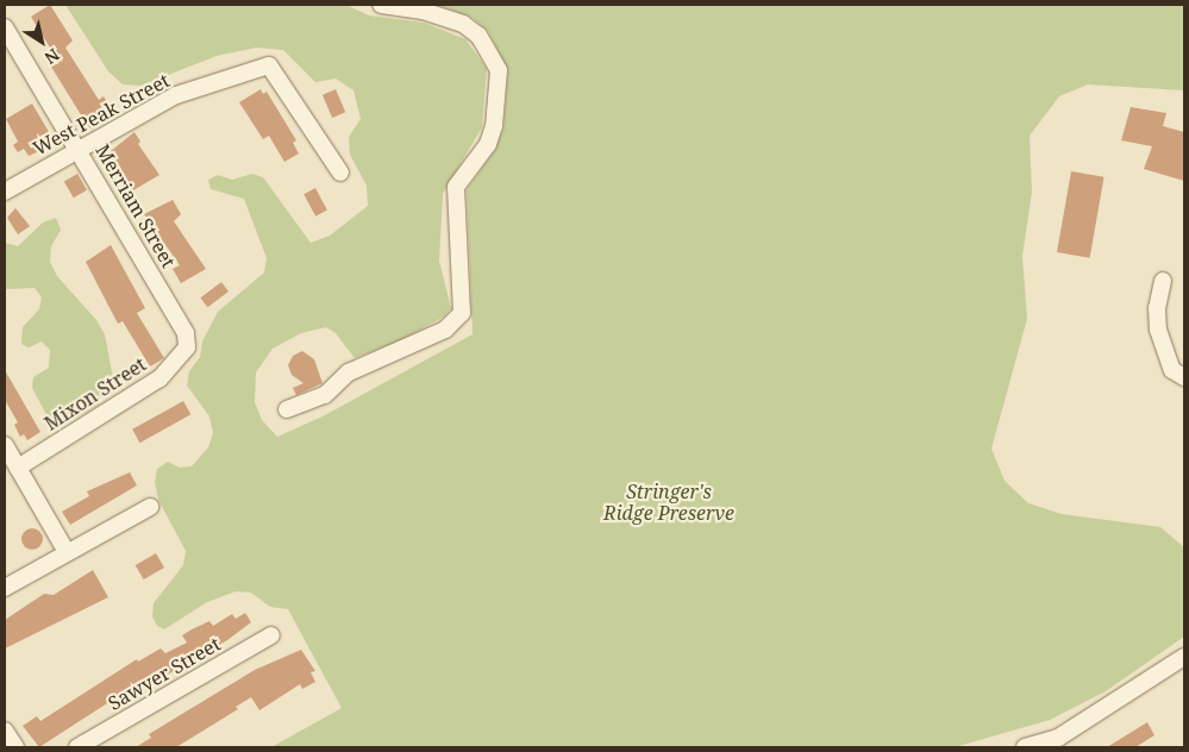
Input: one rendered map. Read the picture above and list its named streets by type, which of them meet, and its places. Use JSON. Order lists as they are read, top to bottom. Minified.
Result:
{"streets":{"street":["West Peak Street","Merriam Street","Mixon Street","Sawyer Street"]},"crossings":[["West Peak Street","Merriam Street"],["Merriam Street","Mixon Street"]],"parks":["Stringer's Ridge Preserve"],"north":"bottom right"}
